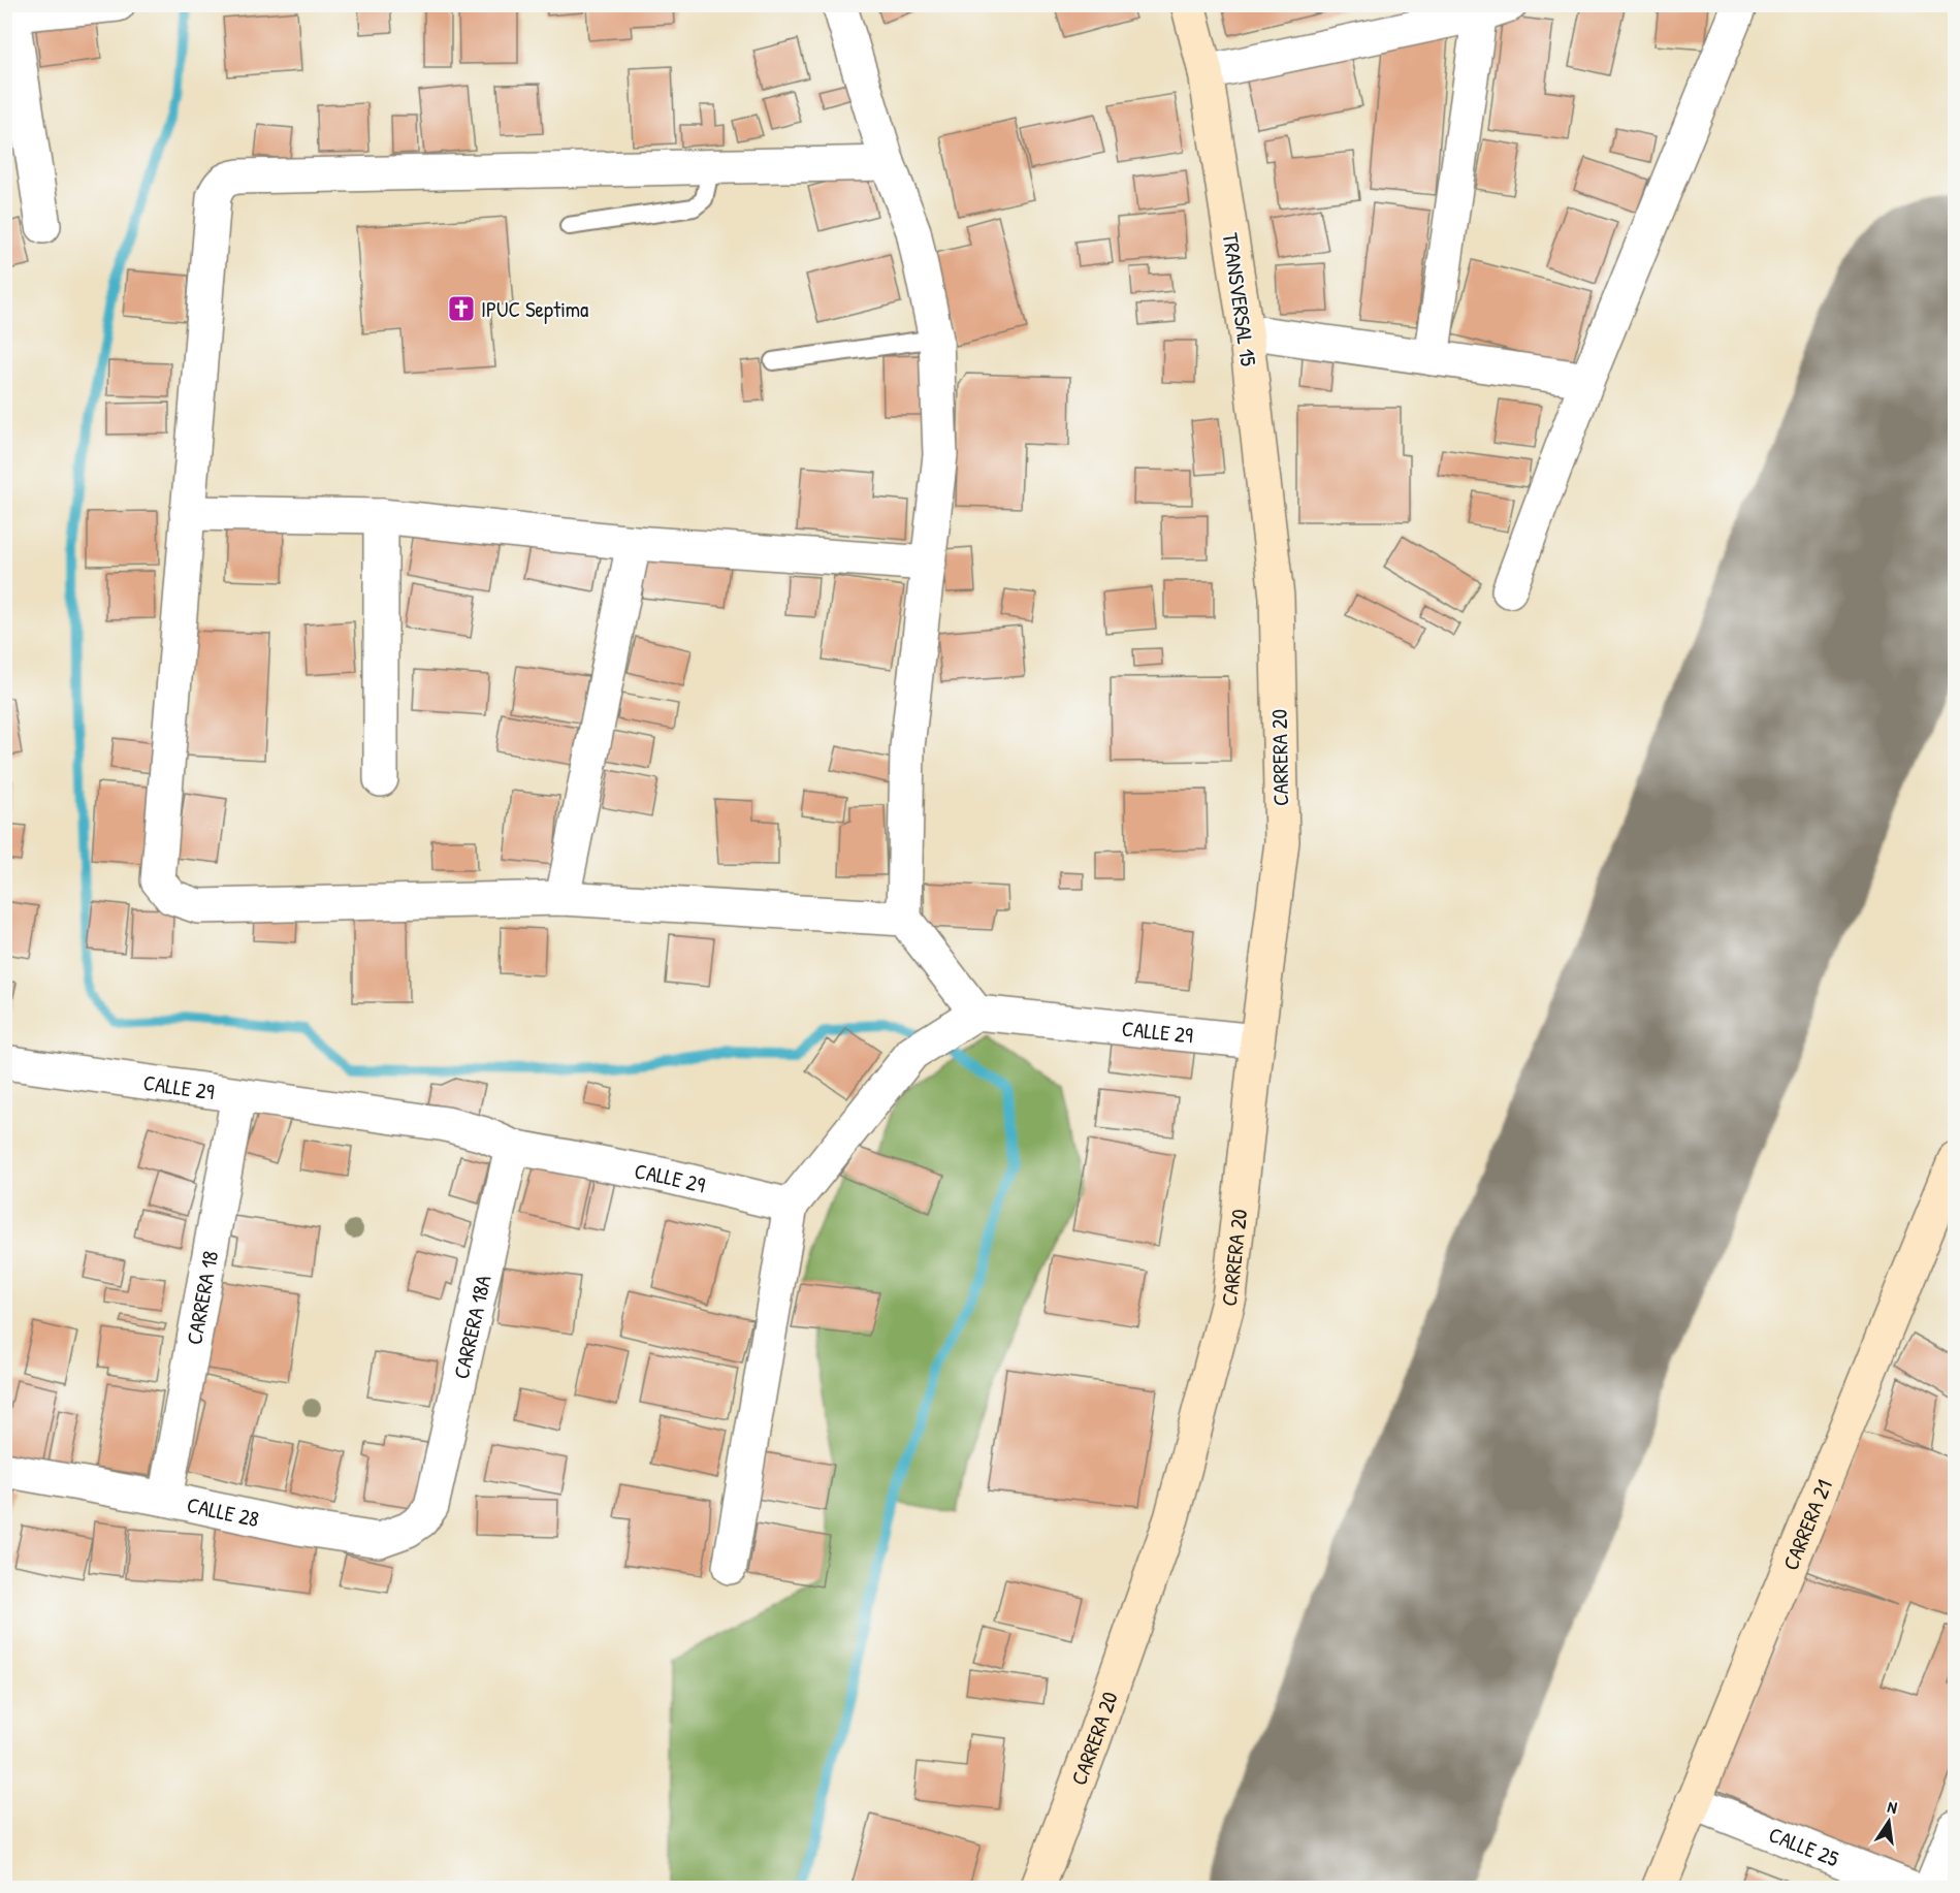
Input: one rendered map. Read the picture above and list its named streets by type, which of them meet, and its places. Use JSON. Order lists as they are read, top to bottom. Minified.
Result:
{"streets":{"main road":["TRANSVERSAL 15","CARRERA 20","CARRERA 21"],"street":["CALLE 29","CARRERA 18","CARRERA 18A","CALLE 28","CALLE 25"]},"crossings":[["TRANSVERSAL 15","CARRERA 20"],["CARRERA 20","CALLE 29"],["CALLE 29","CARRERA 18"],["CALLE 29","CARRERA 18A"],["CARRERA 18","CALLE 28"],["CARRERA 18A","CALLE 28"],["CARRERA 21","CALLE 25"]],"places":{"church":["IPUC Septima"]},"north":"top"}
